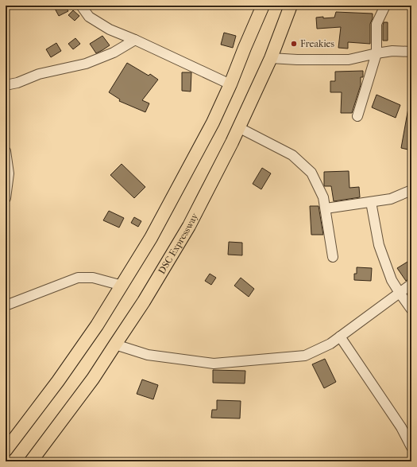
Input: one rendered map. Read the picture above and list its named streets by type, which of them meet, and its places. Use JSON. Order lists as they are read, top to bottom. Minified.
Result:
{"streets":{"main road":["DSC Expressway"]},"places":["Freakies"]}
